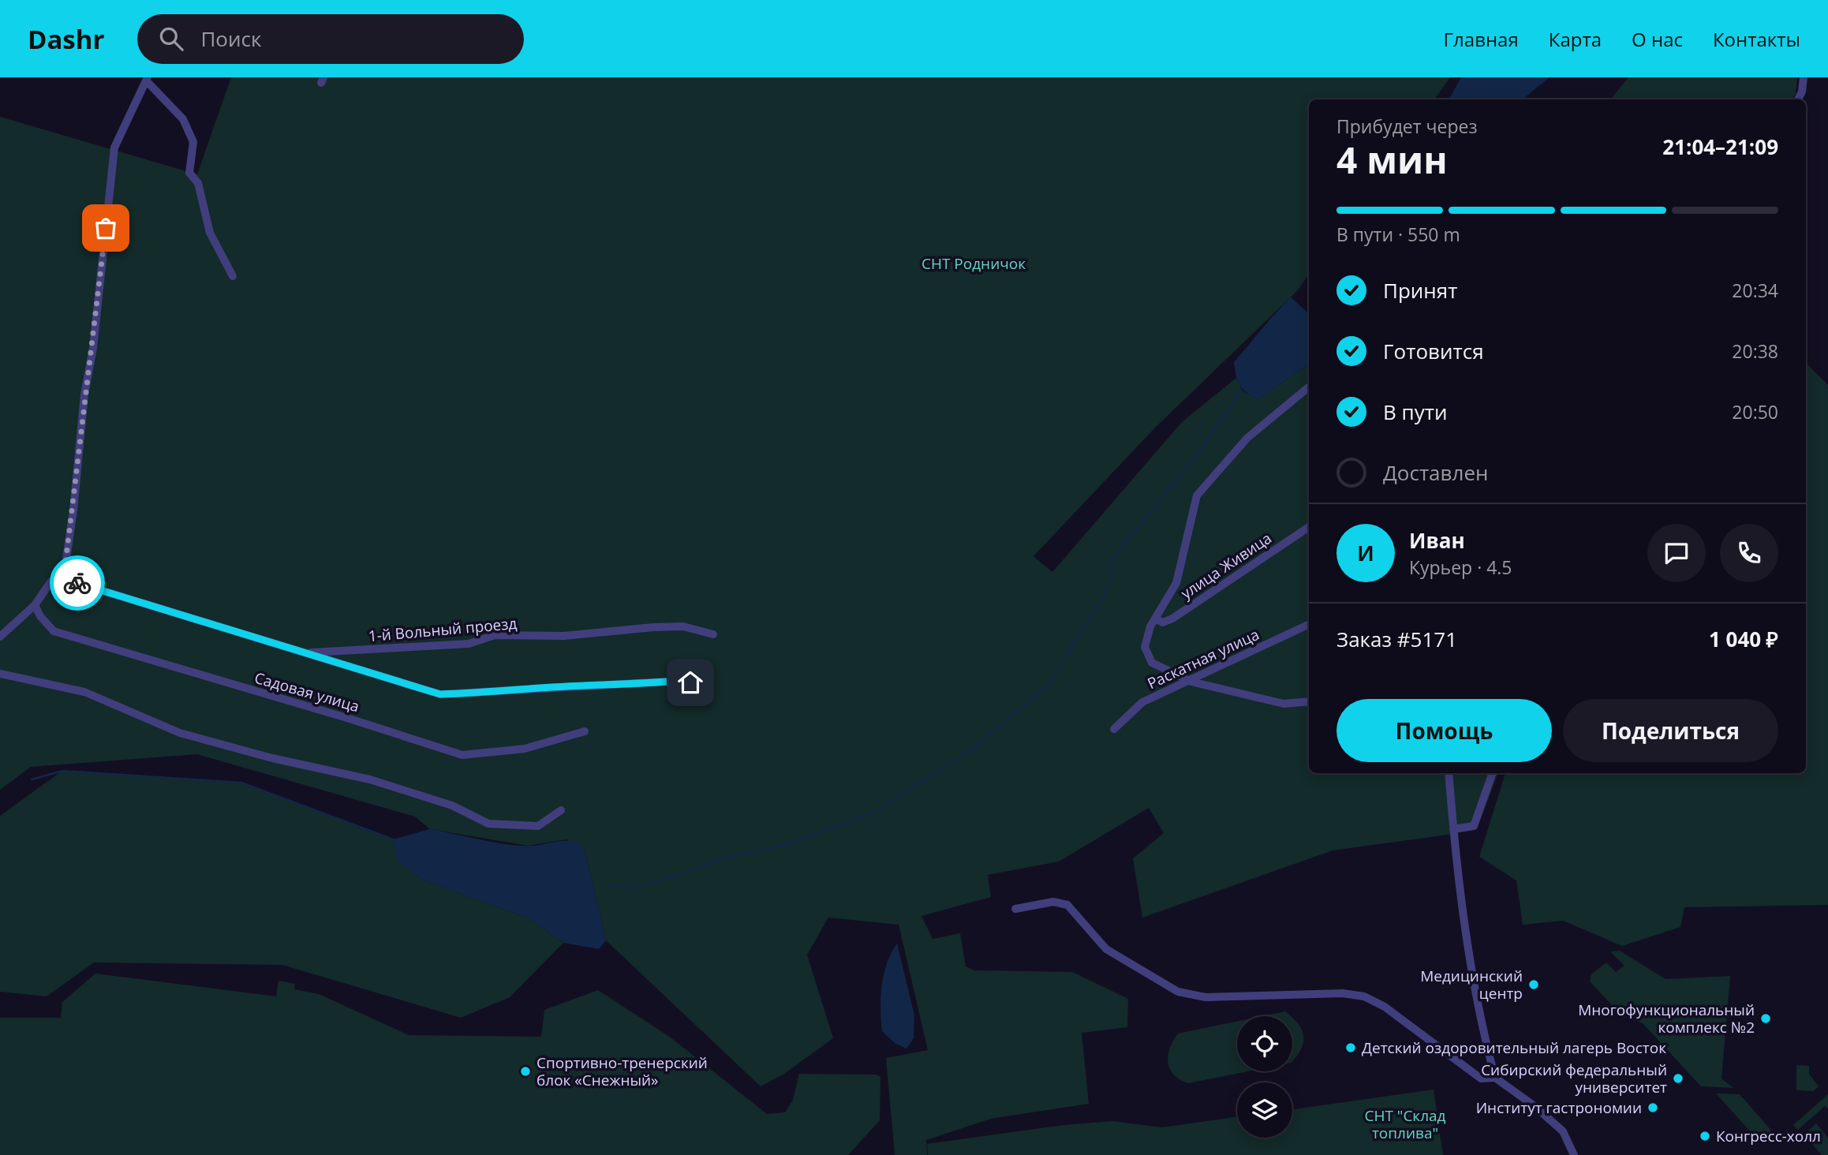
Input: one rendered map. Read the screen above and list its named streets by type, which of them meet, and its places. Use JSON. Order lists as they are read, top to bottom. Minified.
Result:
{"streets":{"street":["улица Живица","1-й Вольный проезд","Раскатная улица","Садовая улица"]},"parks":["СНТ Родничок","СНТ \"Склад топлива\""],"places":["Медицинский центр","Многофункциональный комплекс №2","Детский оздоровительный лагерь Восток","Спортивно-тренерский блок «Снежный»","Сибирский федеральный университет","Институт гастрономии","Конгресс-холл"],"page":{"header":"Dashr","search":"Поиск","nav":["Главная","Карта","О нас","Контакты"],"heading":["4 мин","Прибудет через","21:04–21:09"],"panel":["Иван","Курьер · 4.5","Заказ #5171","1 040 ₽"],"bar":"В пути · 550 m","list":[["Принят","20:34"],["Готовится","20:38"],["В пути","20:50"],"Доставлен"],"round":"И","buttons":["Помощь","Поделиться"]}}
